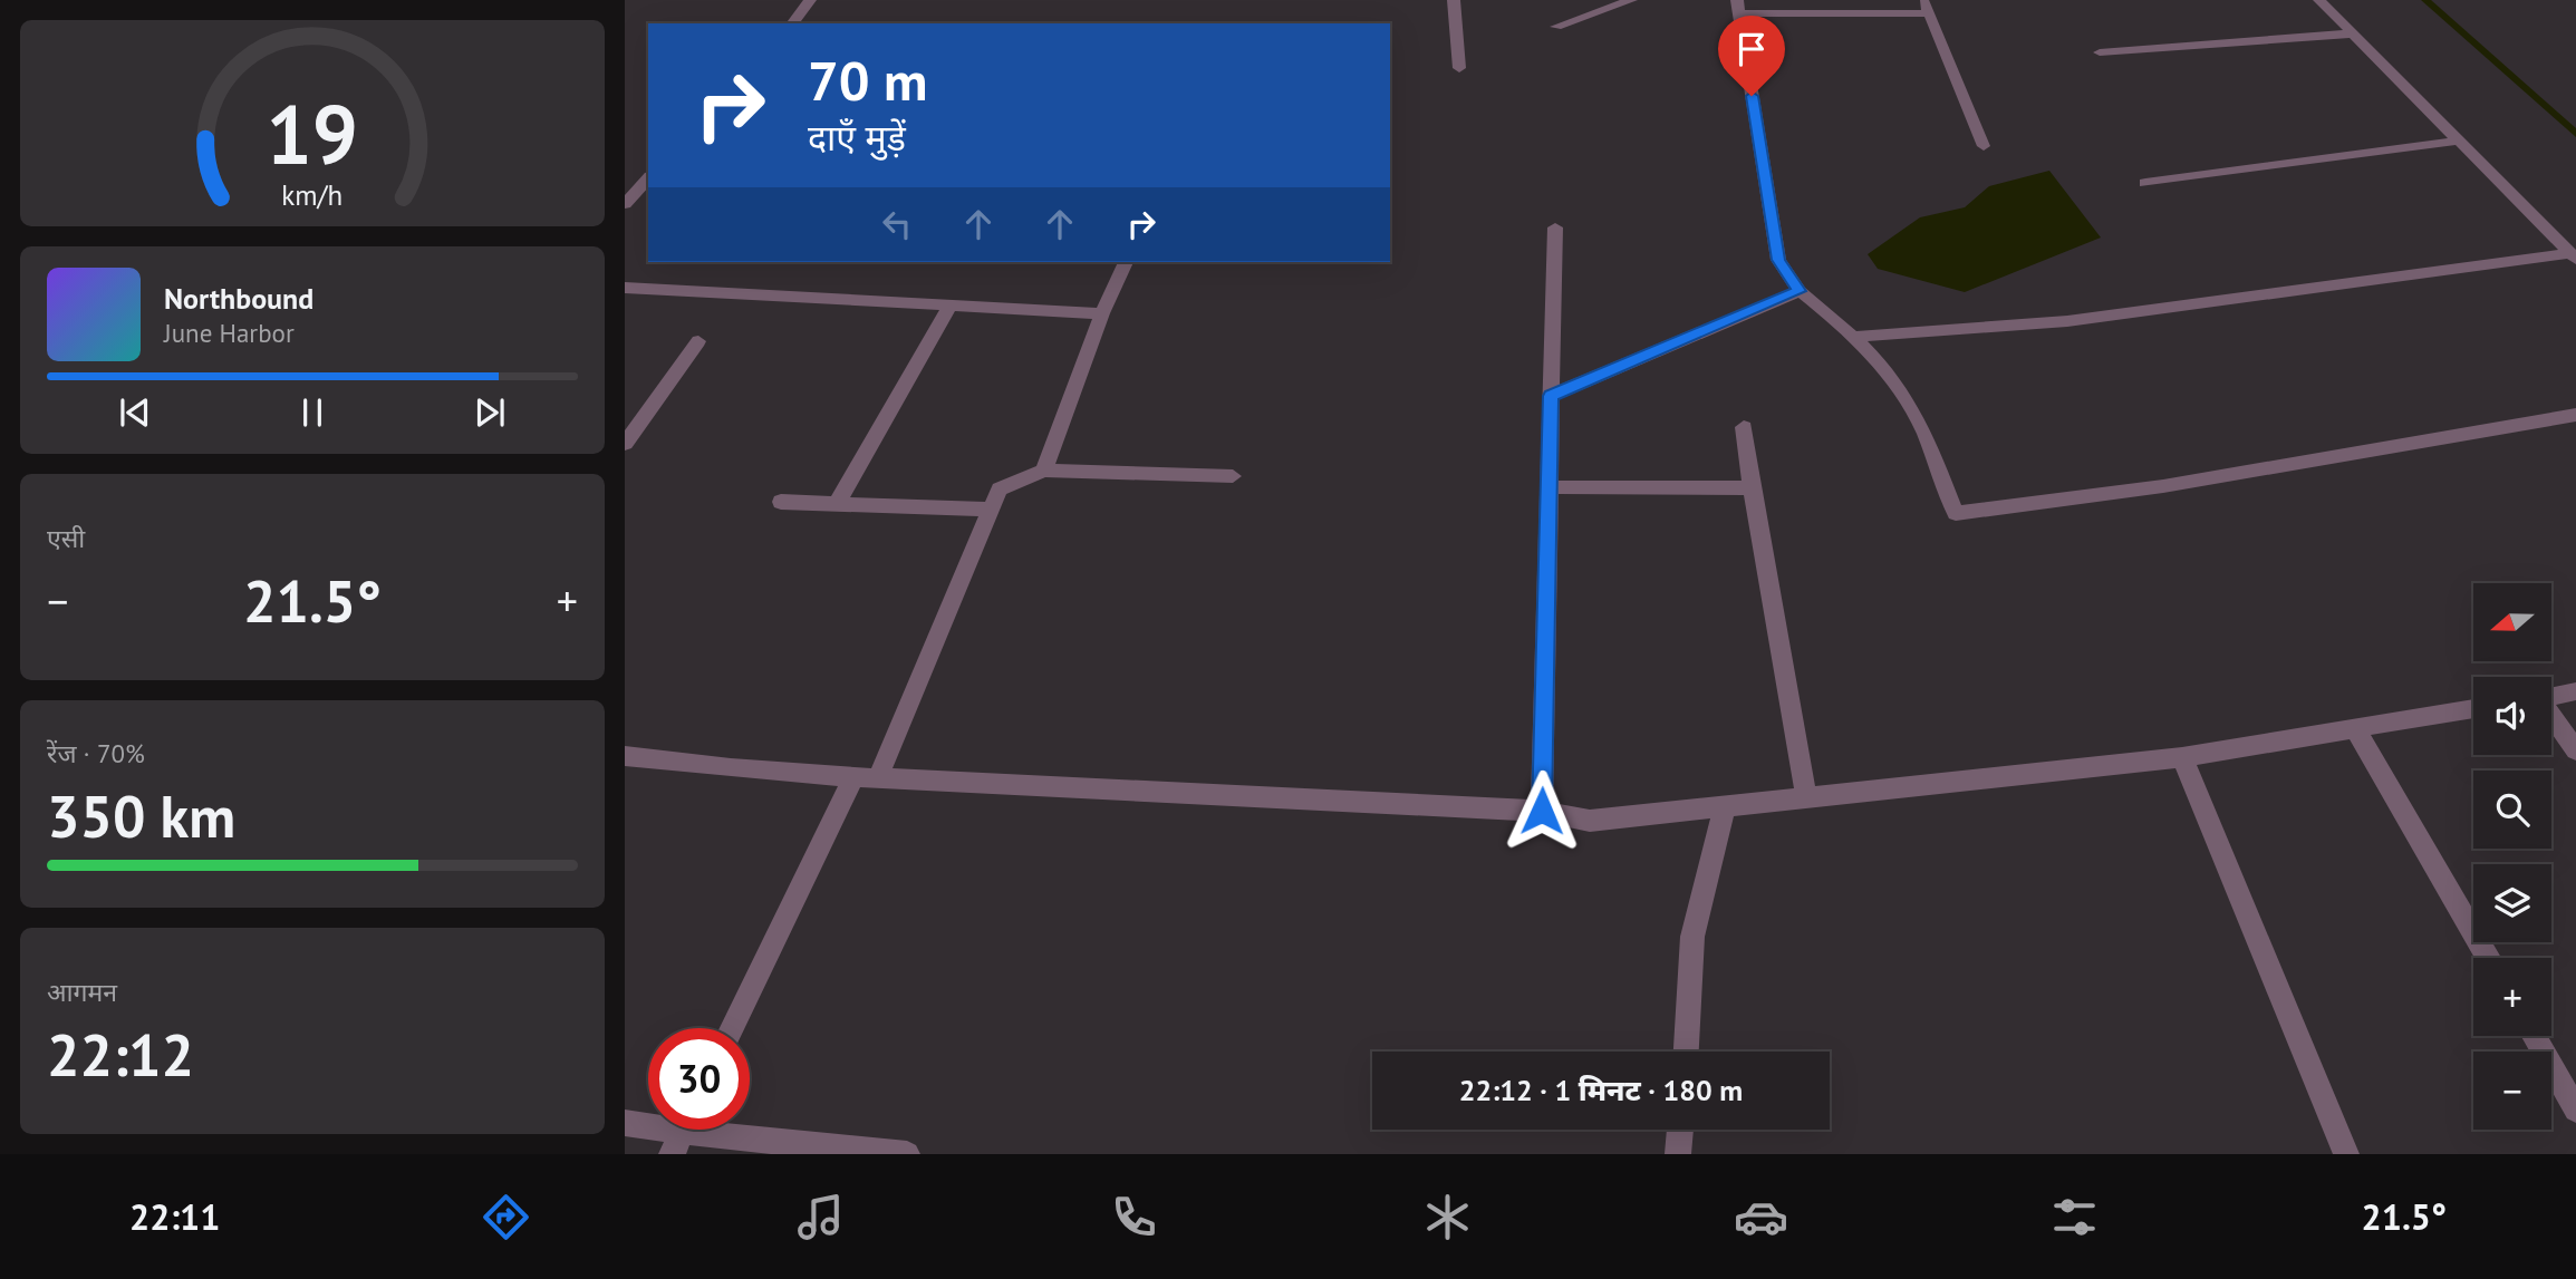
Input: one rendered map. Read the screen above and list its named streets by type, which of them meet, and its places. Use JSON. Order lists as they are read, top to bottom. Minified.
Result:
{"north":"left","page":{"turn":["70 m","दाएँ मुड़ें"],"song":["Northbound","June Harbor"],"tile":["एसी",["रेंज · 70%","350 km"],["आगमन","22:12"]],"heat":["−","21.5°","+"],"map_buttons":["+","−"],"limit":"30","trip":"22:12 · 1 मिनट · 180 m","tabs":["22:11","21.5°"],"gauge":["19","km/h"]}}
